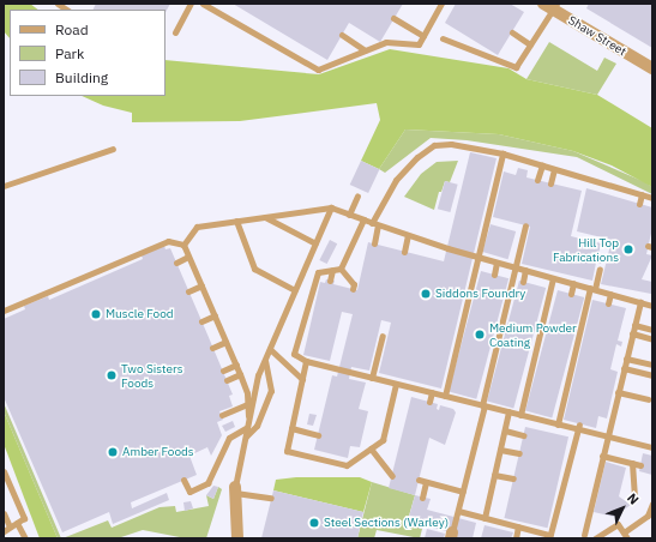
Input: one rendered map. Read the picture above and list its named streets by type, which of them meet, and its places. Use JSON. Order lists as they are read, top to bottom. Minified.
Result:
{"streets":{"street":["Shaw Street"]},"places":["Hill Top Fabrications","Siddons Foundry","Muscle Food","Medium Powder Coating","Two Sisters Foods","Amber Foods","Steel Sections (Warley)"],"legend":["Road","Park","Building"],"north":"top right"}
